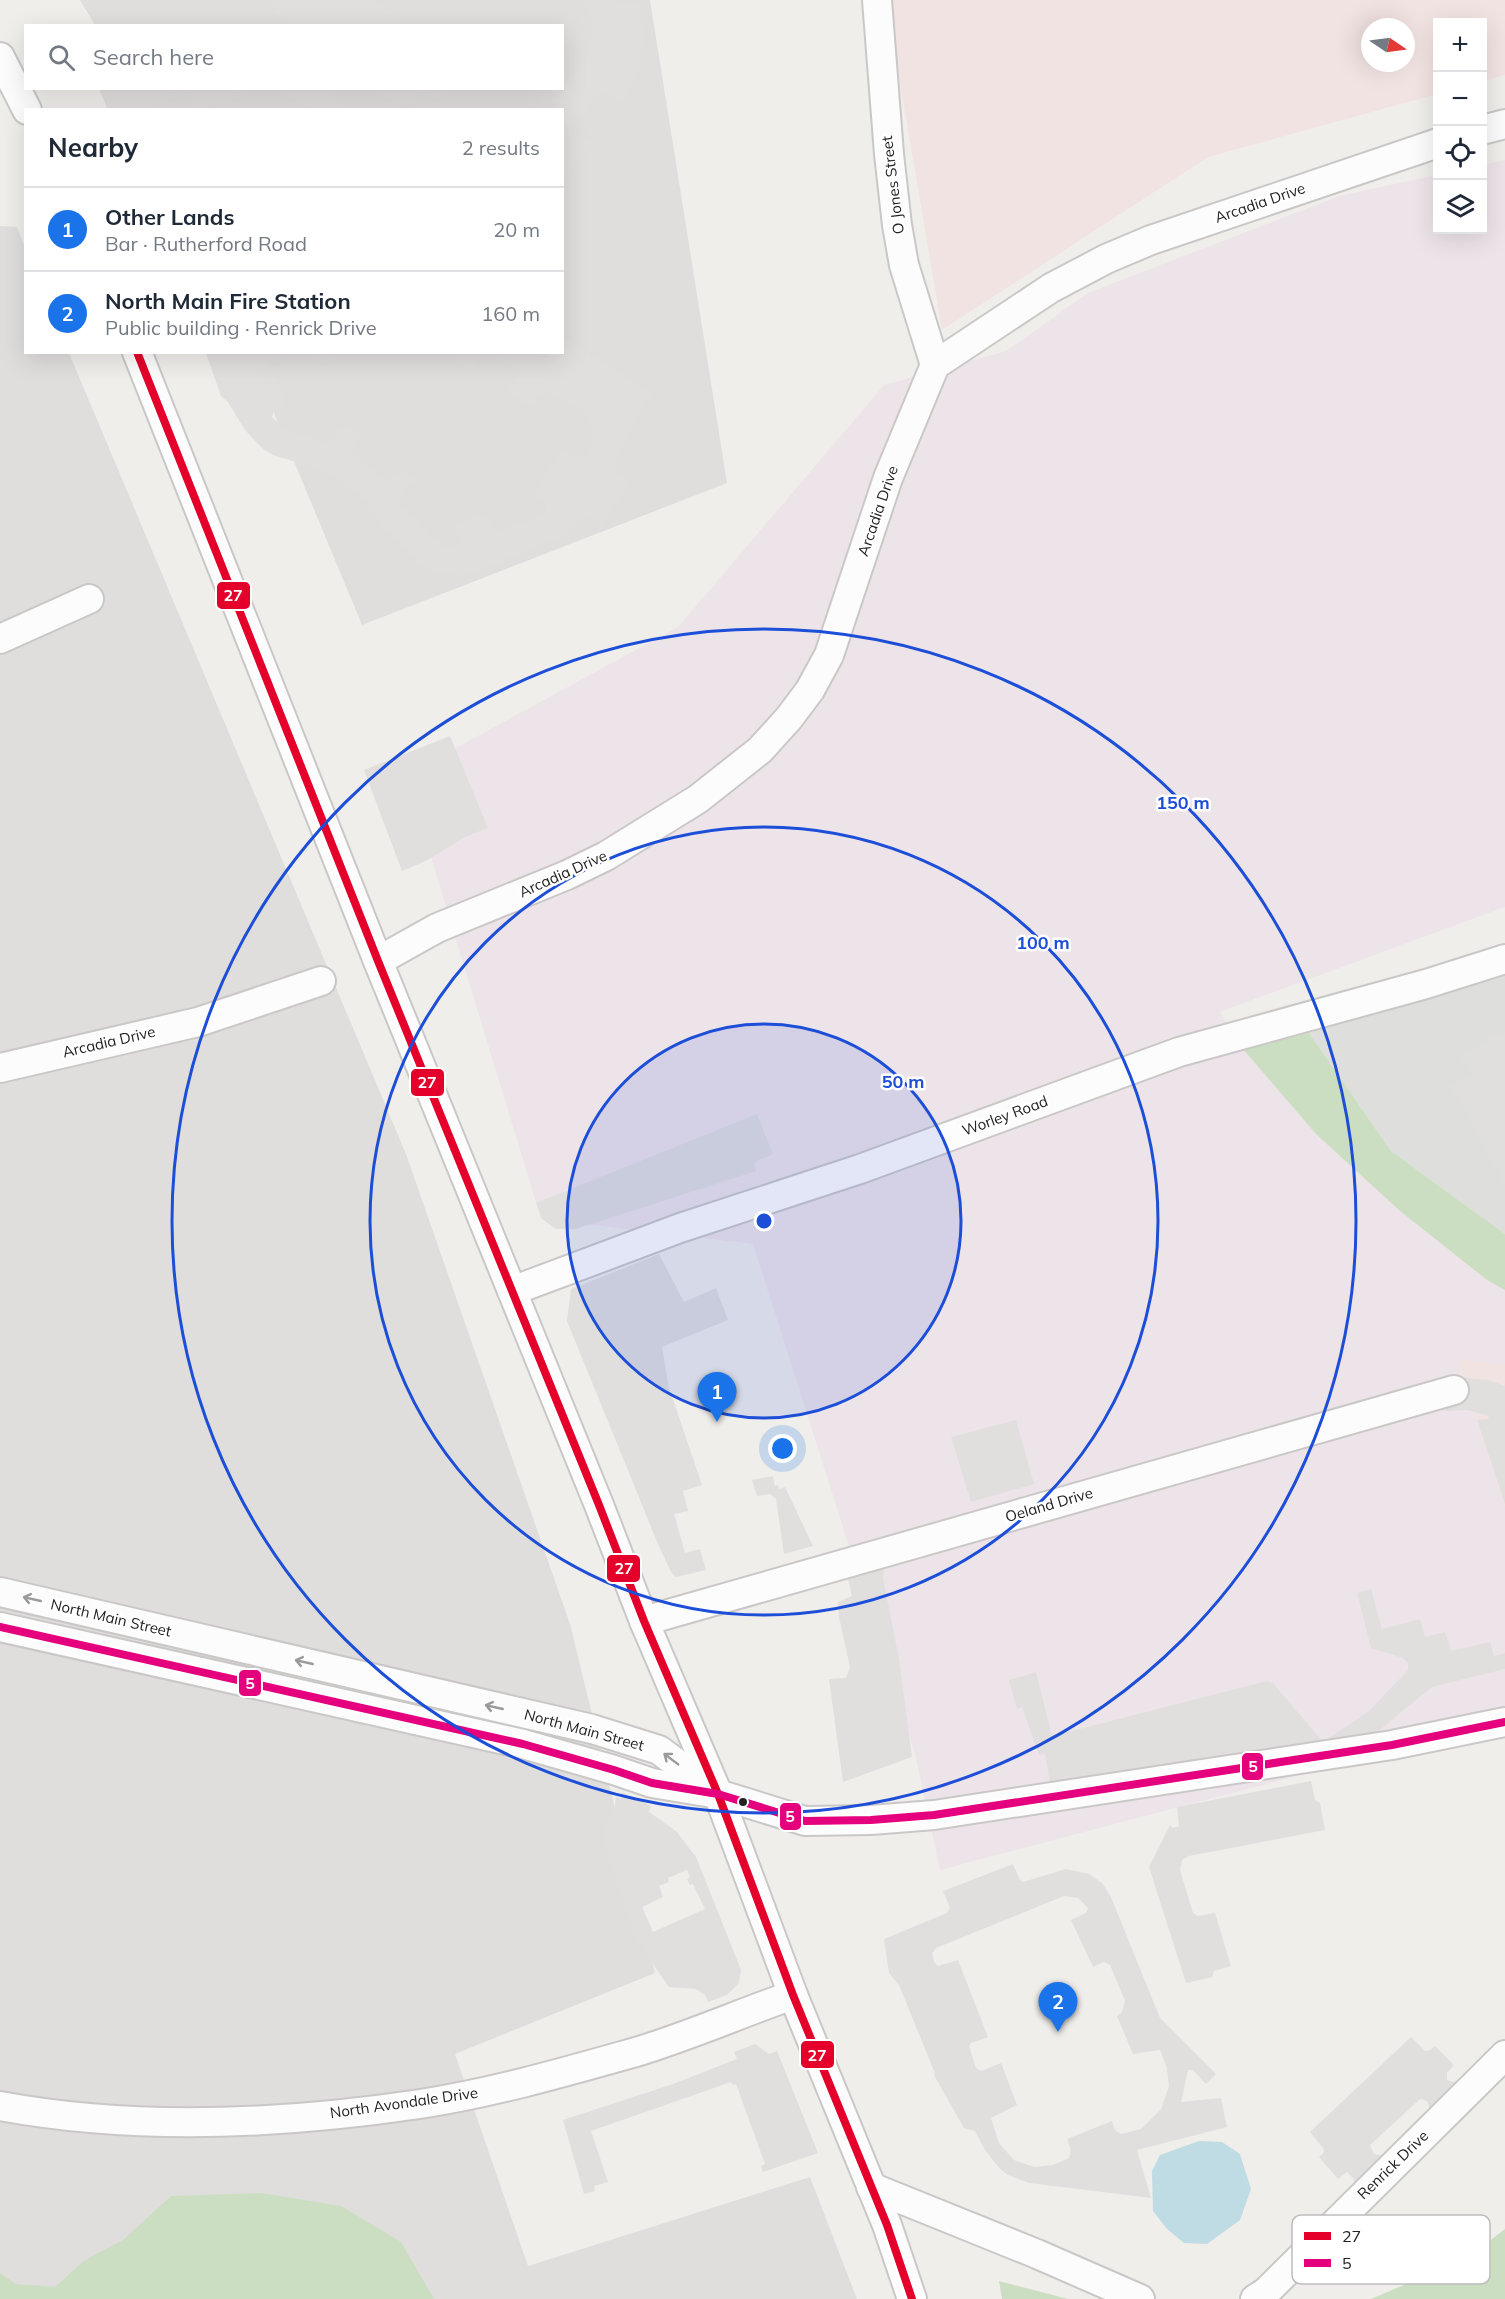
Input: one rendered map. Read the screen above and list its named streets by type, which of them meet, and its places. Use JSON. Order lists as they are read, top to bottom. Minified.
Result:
{"streets":{"street":["O Jones Street","Arcadia Drive","Worley Road","Oeland Drive","North Main Street","North Avondale Drive","Renrick Drive"]},"crossings":[["O Jones Street","Arcadia Drive"]],"lines":["transit line 27","transit line 5"],"legend":["27","5"],"north":"right","page":{"map_buttons":["+","−"],"search":"Search here","heading":["Nearby","2 results"],"list":[{"mark":"1","name":"Other Lands","note":"Bar · Rutherford Road","value":"20 m"},{"mark":"2","name":"North Main Fire Station","note":"Public building · Renrick Drive","value":"160 m"}],"pins":["1","2"]},"rings":["150 m","100 m","50 m"]}
